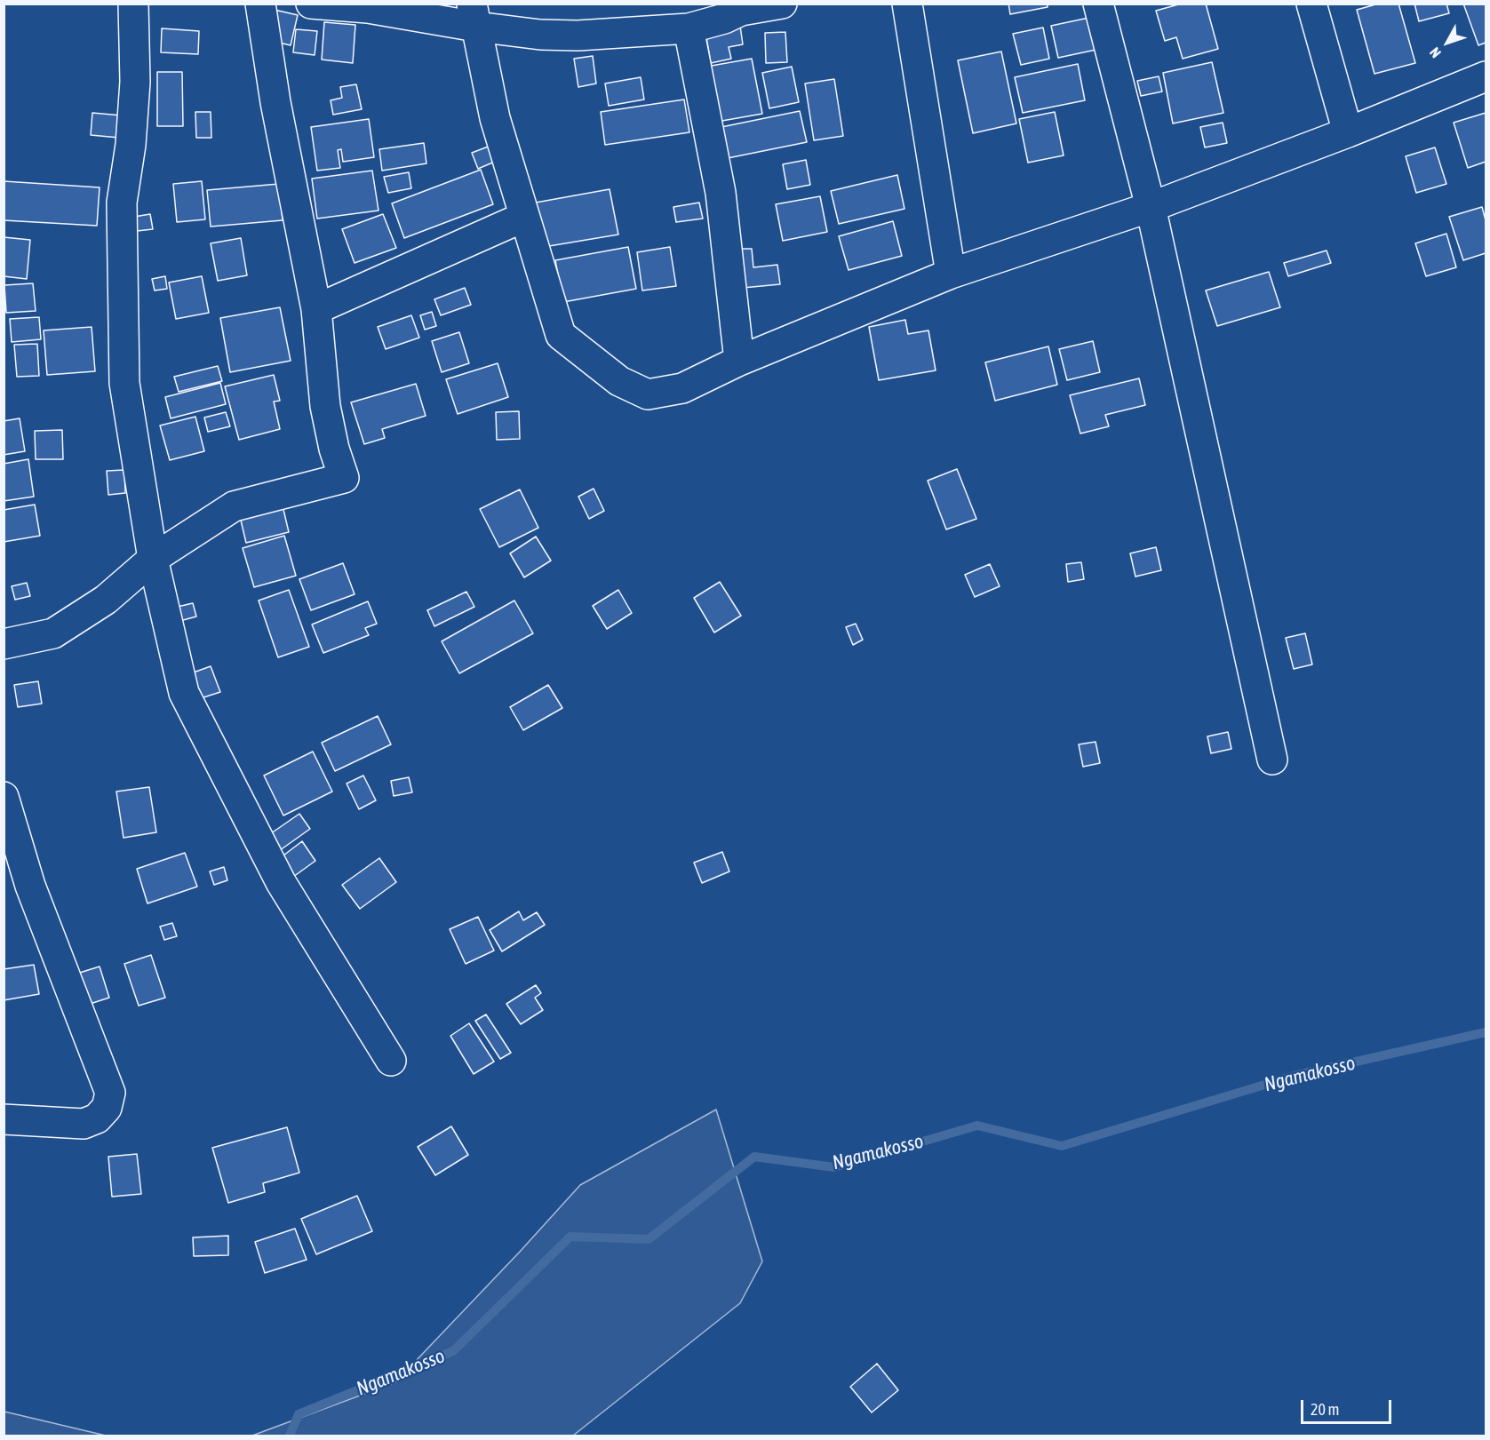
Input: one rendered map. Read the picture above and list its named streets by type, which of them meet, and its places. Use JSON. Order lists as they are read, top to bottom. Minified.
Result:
{"water":["Ngamakosso"],"scale_bar":"20 m","north":"bottom left"}
